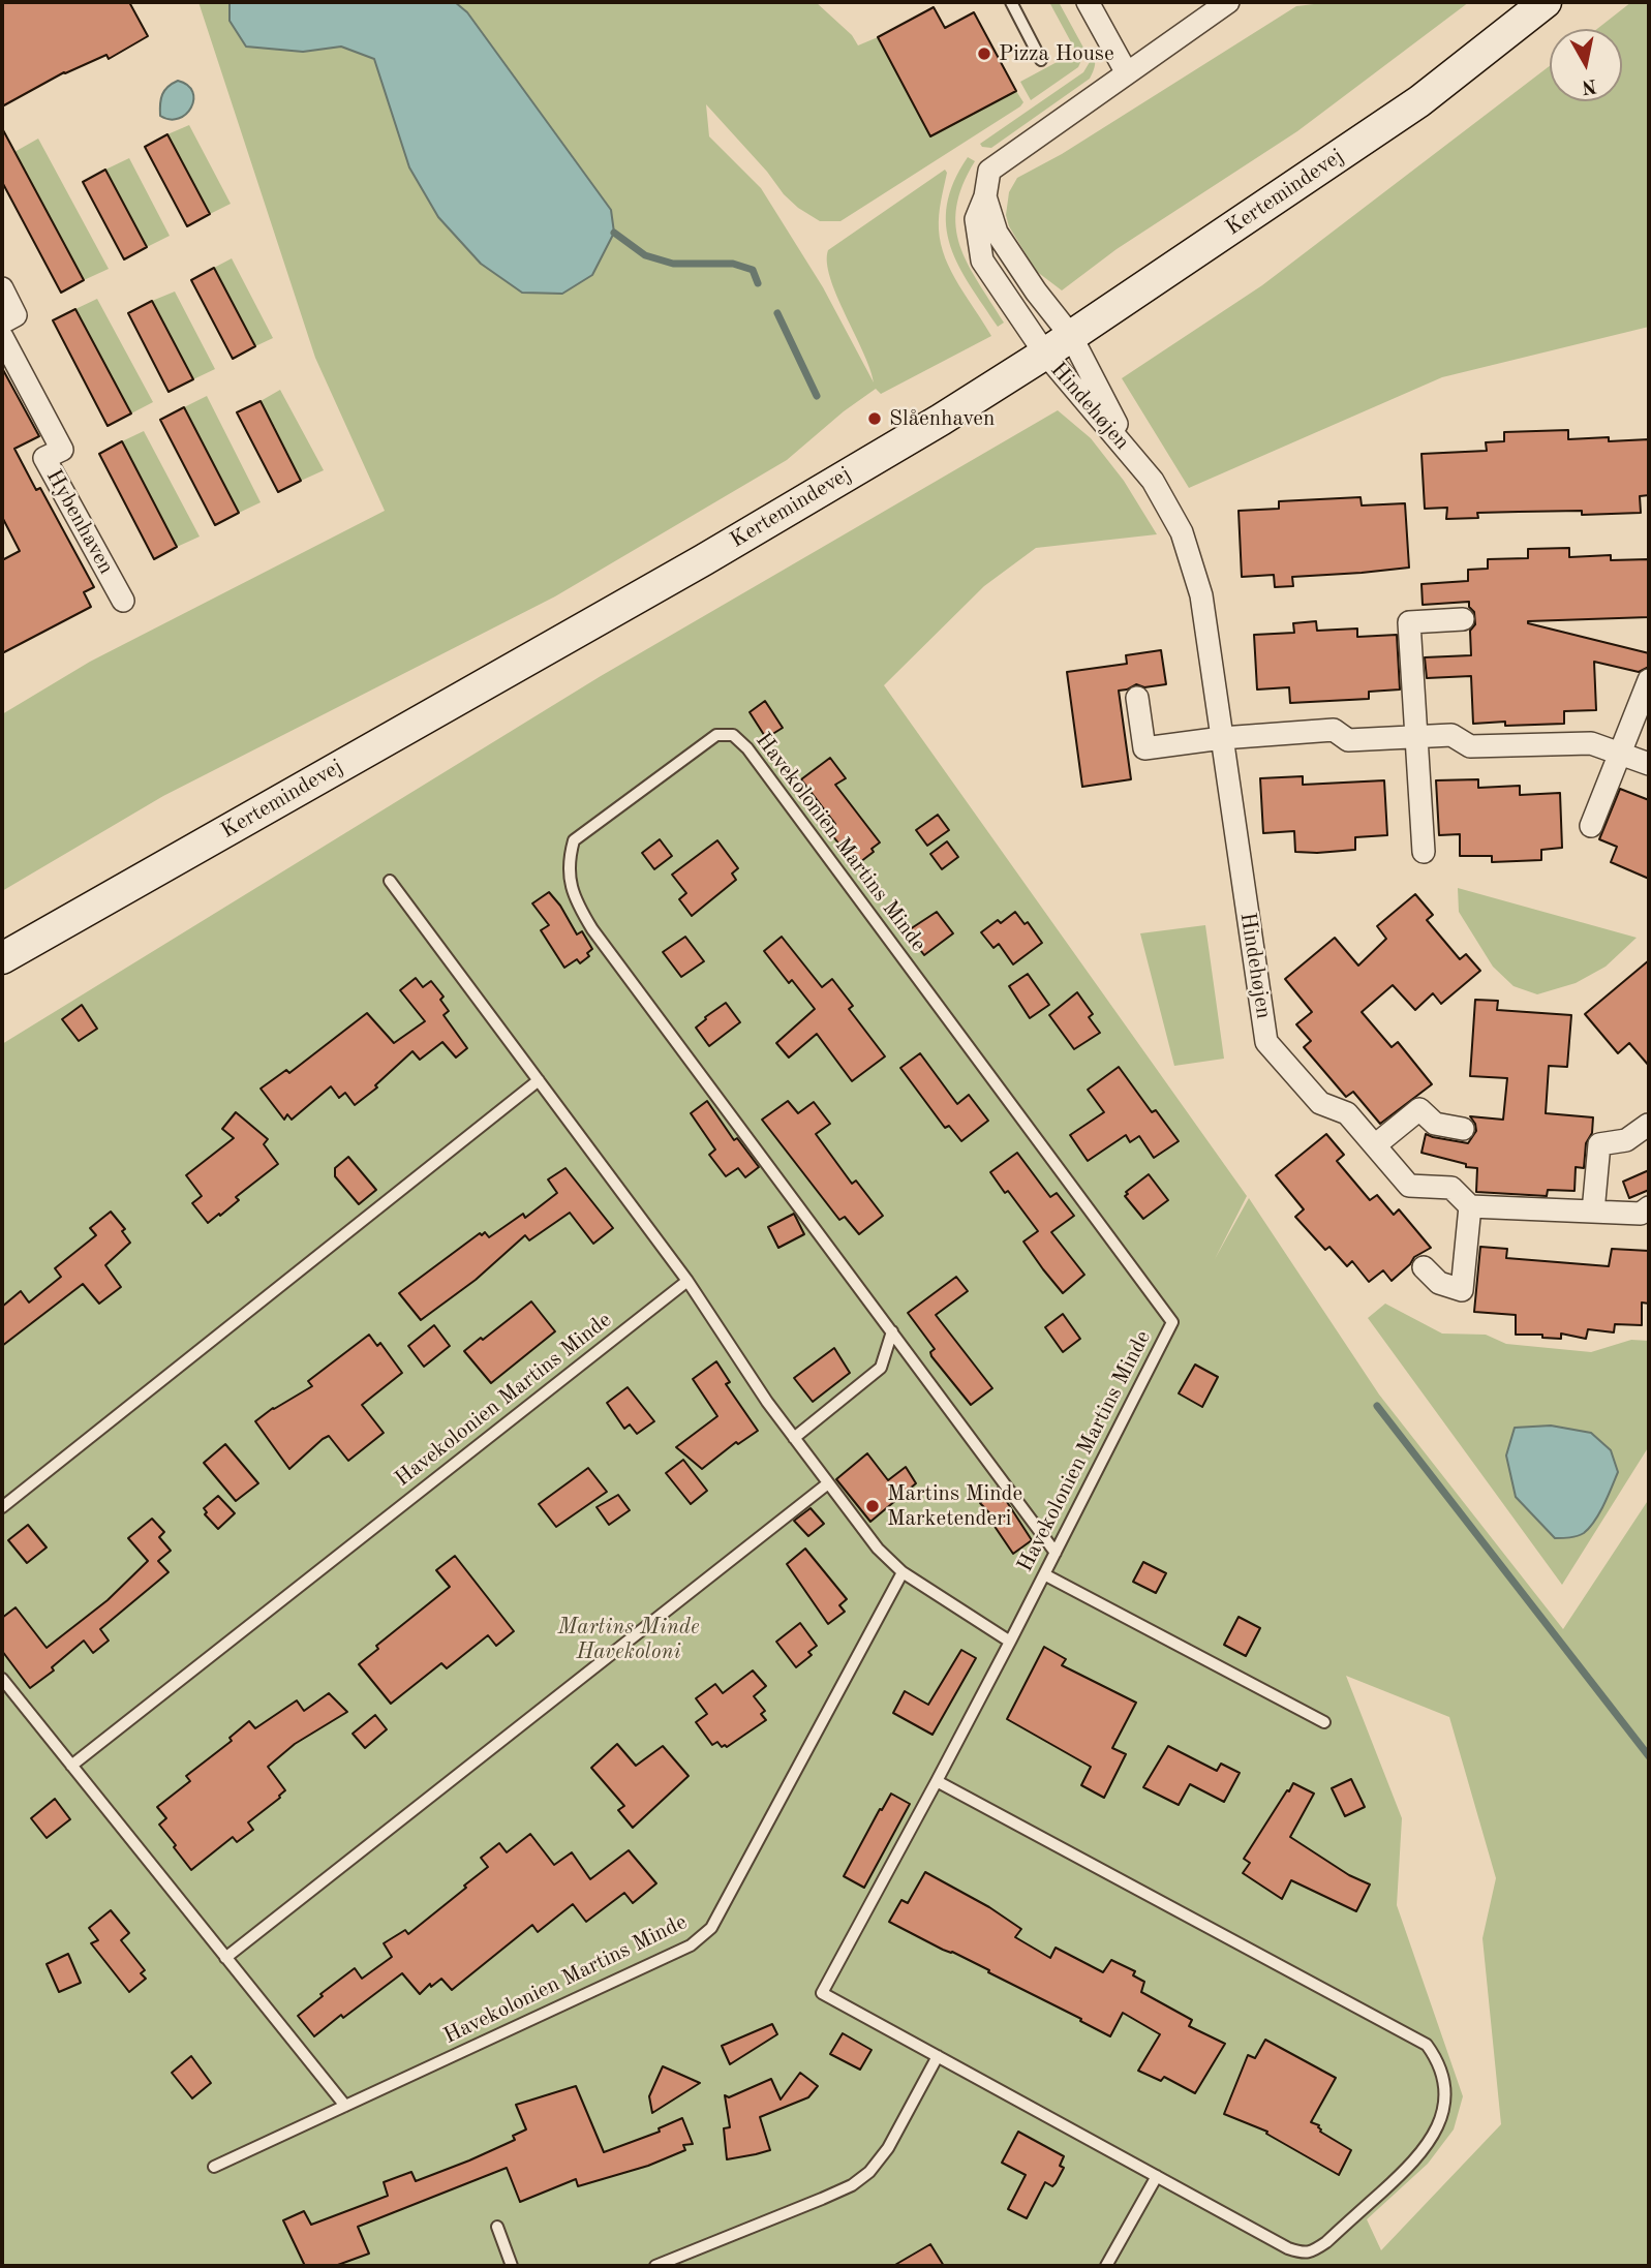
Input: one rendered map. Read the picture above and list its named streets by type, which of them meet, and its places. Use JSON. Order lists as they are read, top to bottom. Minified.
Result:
{"streets":{"main road":["Kertemindevej"],"street":["Hindehøjen","Hybenhaven"],"lane":["Havekolonien Martins Minde"]},"crossings":[["Kertemindevej","Hindehøjen"]],"parks":["Martins Minde Havekoloni"],"places":["Pizza House","Slåenhaven","Martins Minde Marketenderi"],"north":"bottom"}
